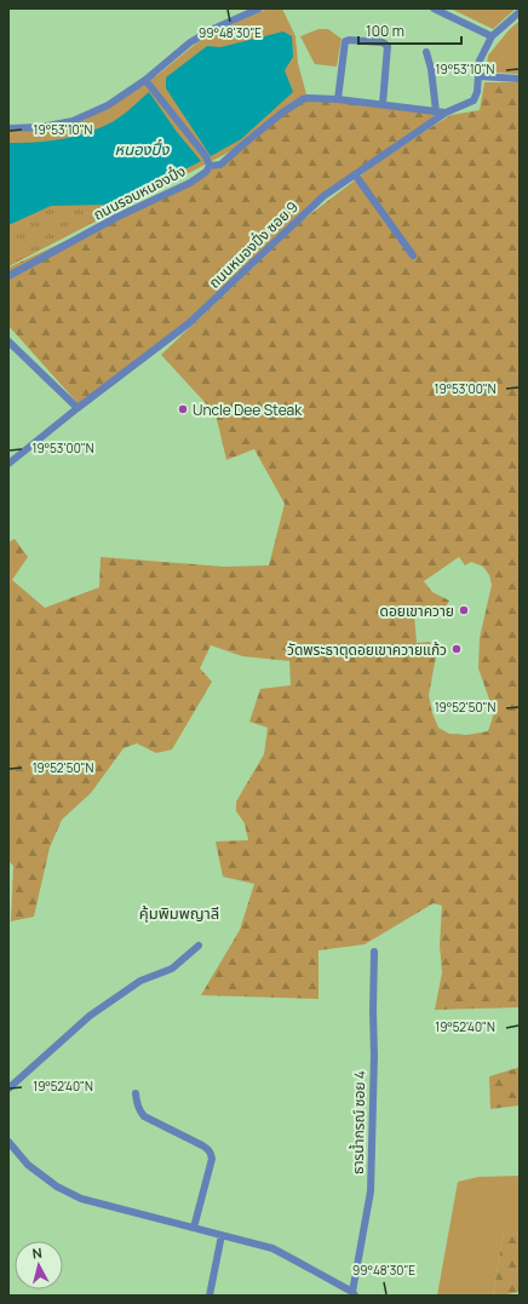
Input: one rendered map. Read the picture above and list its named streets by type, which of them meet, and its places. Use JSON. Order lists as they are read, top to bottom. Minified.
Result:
{"streets":{"street":["ถนนรอบหนองปึ๋ง","ถนนหนองปึ๋ง ซอย 9","ธารน้ำกรณ์ ซอย 4"]},"crossings":[["ถนนรอบหนองปึ๋ง","ถนนหนองปึ๋ง ซอย 9"]],"districts":["คุ้มพิมพญาลี"],"water":["หนองปึ๋ง"],"places":["Uncle Dee Steak","ดอยเขาควาย","วัดพระธาตุดอยเขาควายแก้ว"],"scale_bar":"100 m","north":"top","coordinates":["99°48'30\"E","19°53'10\"N","19°53'00\"N","19°52'50\"N","19°52'40\"N"]}
